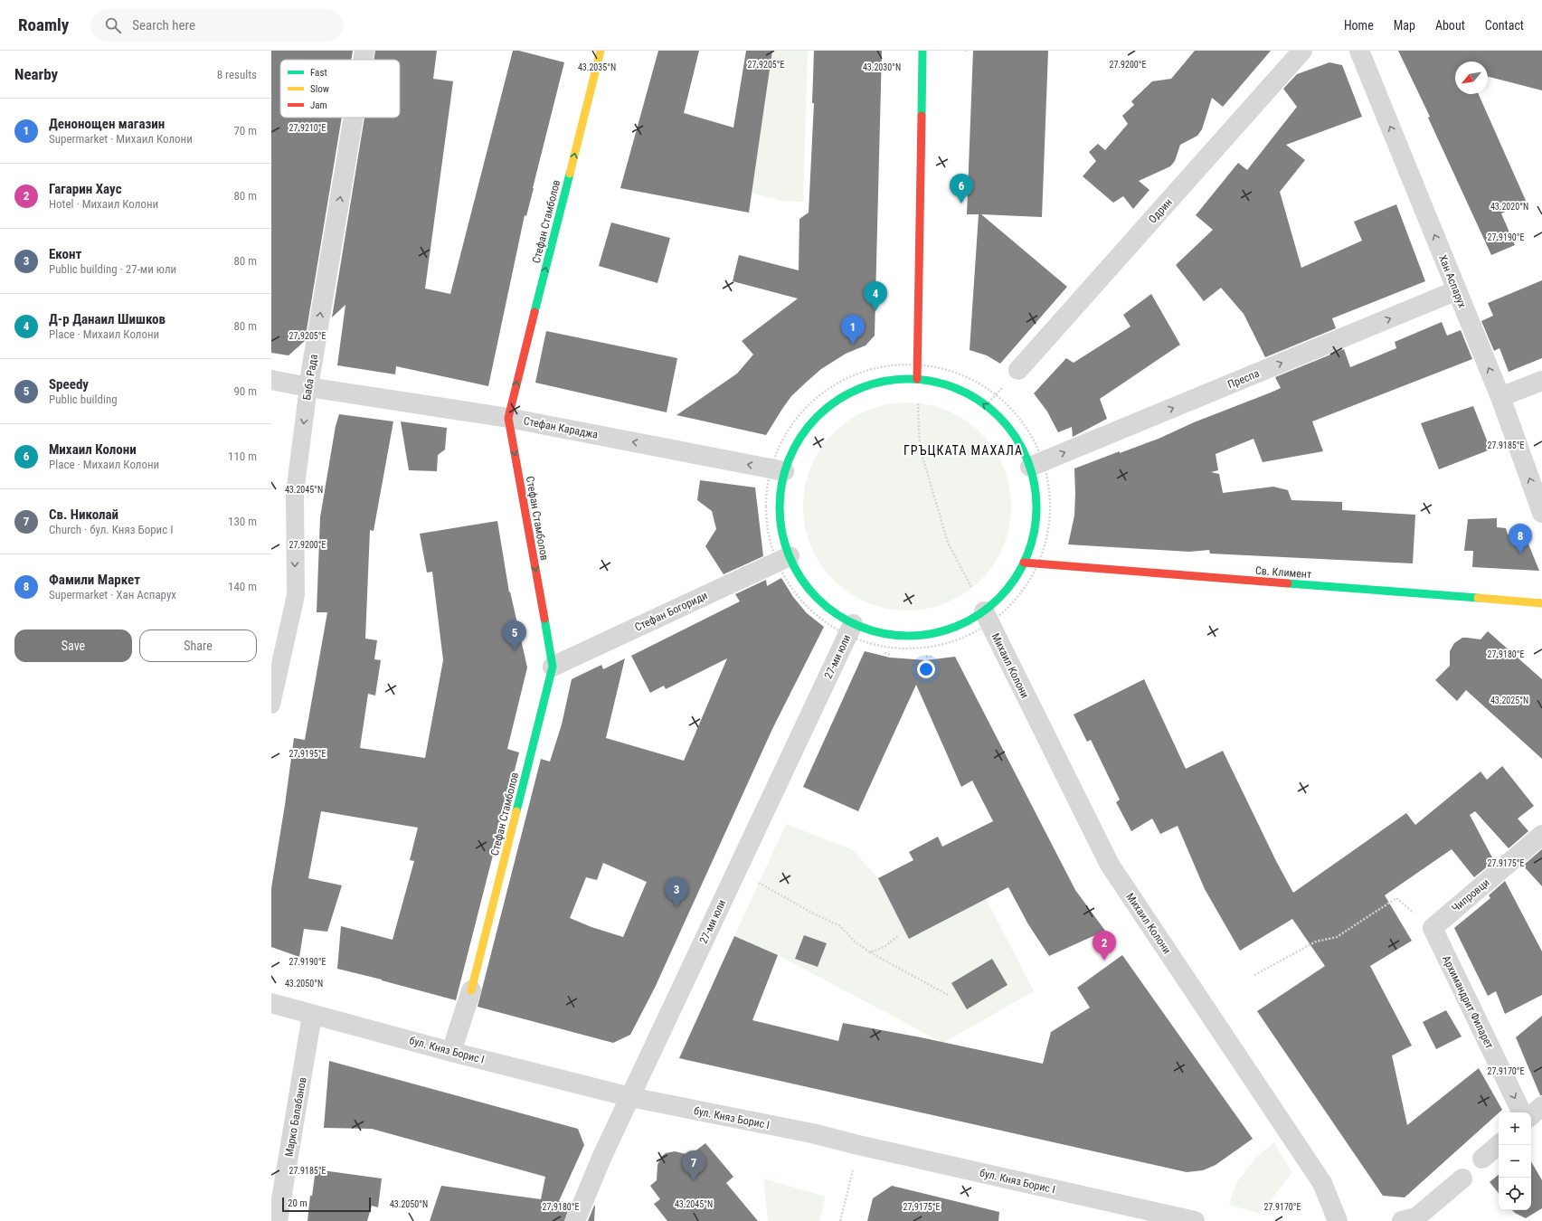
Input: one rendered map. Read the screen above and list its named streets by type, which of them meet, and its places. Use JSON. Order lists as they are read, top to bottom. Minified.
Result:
{"streets":{"street":["Одрин","Стефан Стамболов","Хан Аспарух","Баба Рада","Преспа","Стефан Караджа","Св. Климент","Стефан Богориди","27-ми юли","Михаил Колони","Чипровци","Архимандрит Филарет","бул. Княз Борис I","Марко Балабанов"]},"crossings":[["Стефан Стамболов","Стефан Караджа"],["Стефан Стамболов","Стефан Богориди"],["Хан Аспарух","Преспа"],["Баба Рада","Стефан Караджа"],["27-ми юли","бул. Княз Борис I"],["Чипровци","Архимандрит Филарет"],["бул. Княз Борис I","Марко Балабанов"]],"one_way":["Хан Аспарух","Преспа","Стефан Караджа","Архимандрит Филарет"],"districts":["ГРЪЦКАТА МАХАЛА"],"legend":["Fast","Slow","Jam"],"scale_bar":"20 m","north":"bottom left","page":{"header":"Roamly","search":"Search here","nav":["Home","Map","About","Contact"],"heading":["Nearby","8 results"],"list":[{"mark":"1","name":"Денонощен магазин","note":"Supermarket · Михаил Колони","value":"70 m"},{"mark":"2","name":"Гагарин Хаус","note":"Hotel · Михаил Колони","value":"80 m"},{"mark":"3","name":"Еконт","note":"Public building · 27-ми юли","value":"80 m"},{"mark":"4","name":"Д-р Данаил Шишков","note":"Place · Михаил Колони","value":"80 m"},{"mark":"5","name":"Speedy","note":"Public building","value":"90 m"},{"mark":"6","name":"Михаил Колони","note":"Place · Михаил Колони","value":"110 m"},{"mark":"7","name":"Св. Николай","note":"Church · бул. Княз Борис I","value":"130 m"},{"mark":"8","name":"Фамили Маркет","note":"Supermarket · Хан Аспарух","value":"140 m"}],"pins":["6","4","1","8","5","3","2","7"],"buttons":["Save","Share"],"map_buttons":["+","−"],"scale":"20 m"},"coordinates":["27.9200°E","27.9205°E","43.2035°N","43.2030°N","27.9210°E","43.2020°N","27.9190°E","27.9185°E","43.2045°N","27.9180°E","43.2025°N","27.9195°E","27.9175°E","43.2050°N","27.9170°E"]}
